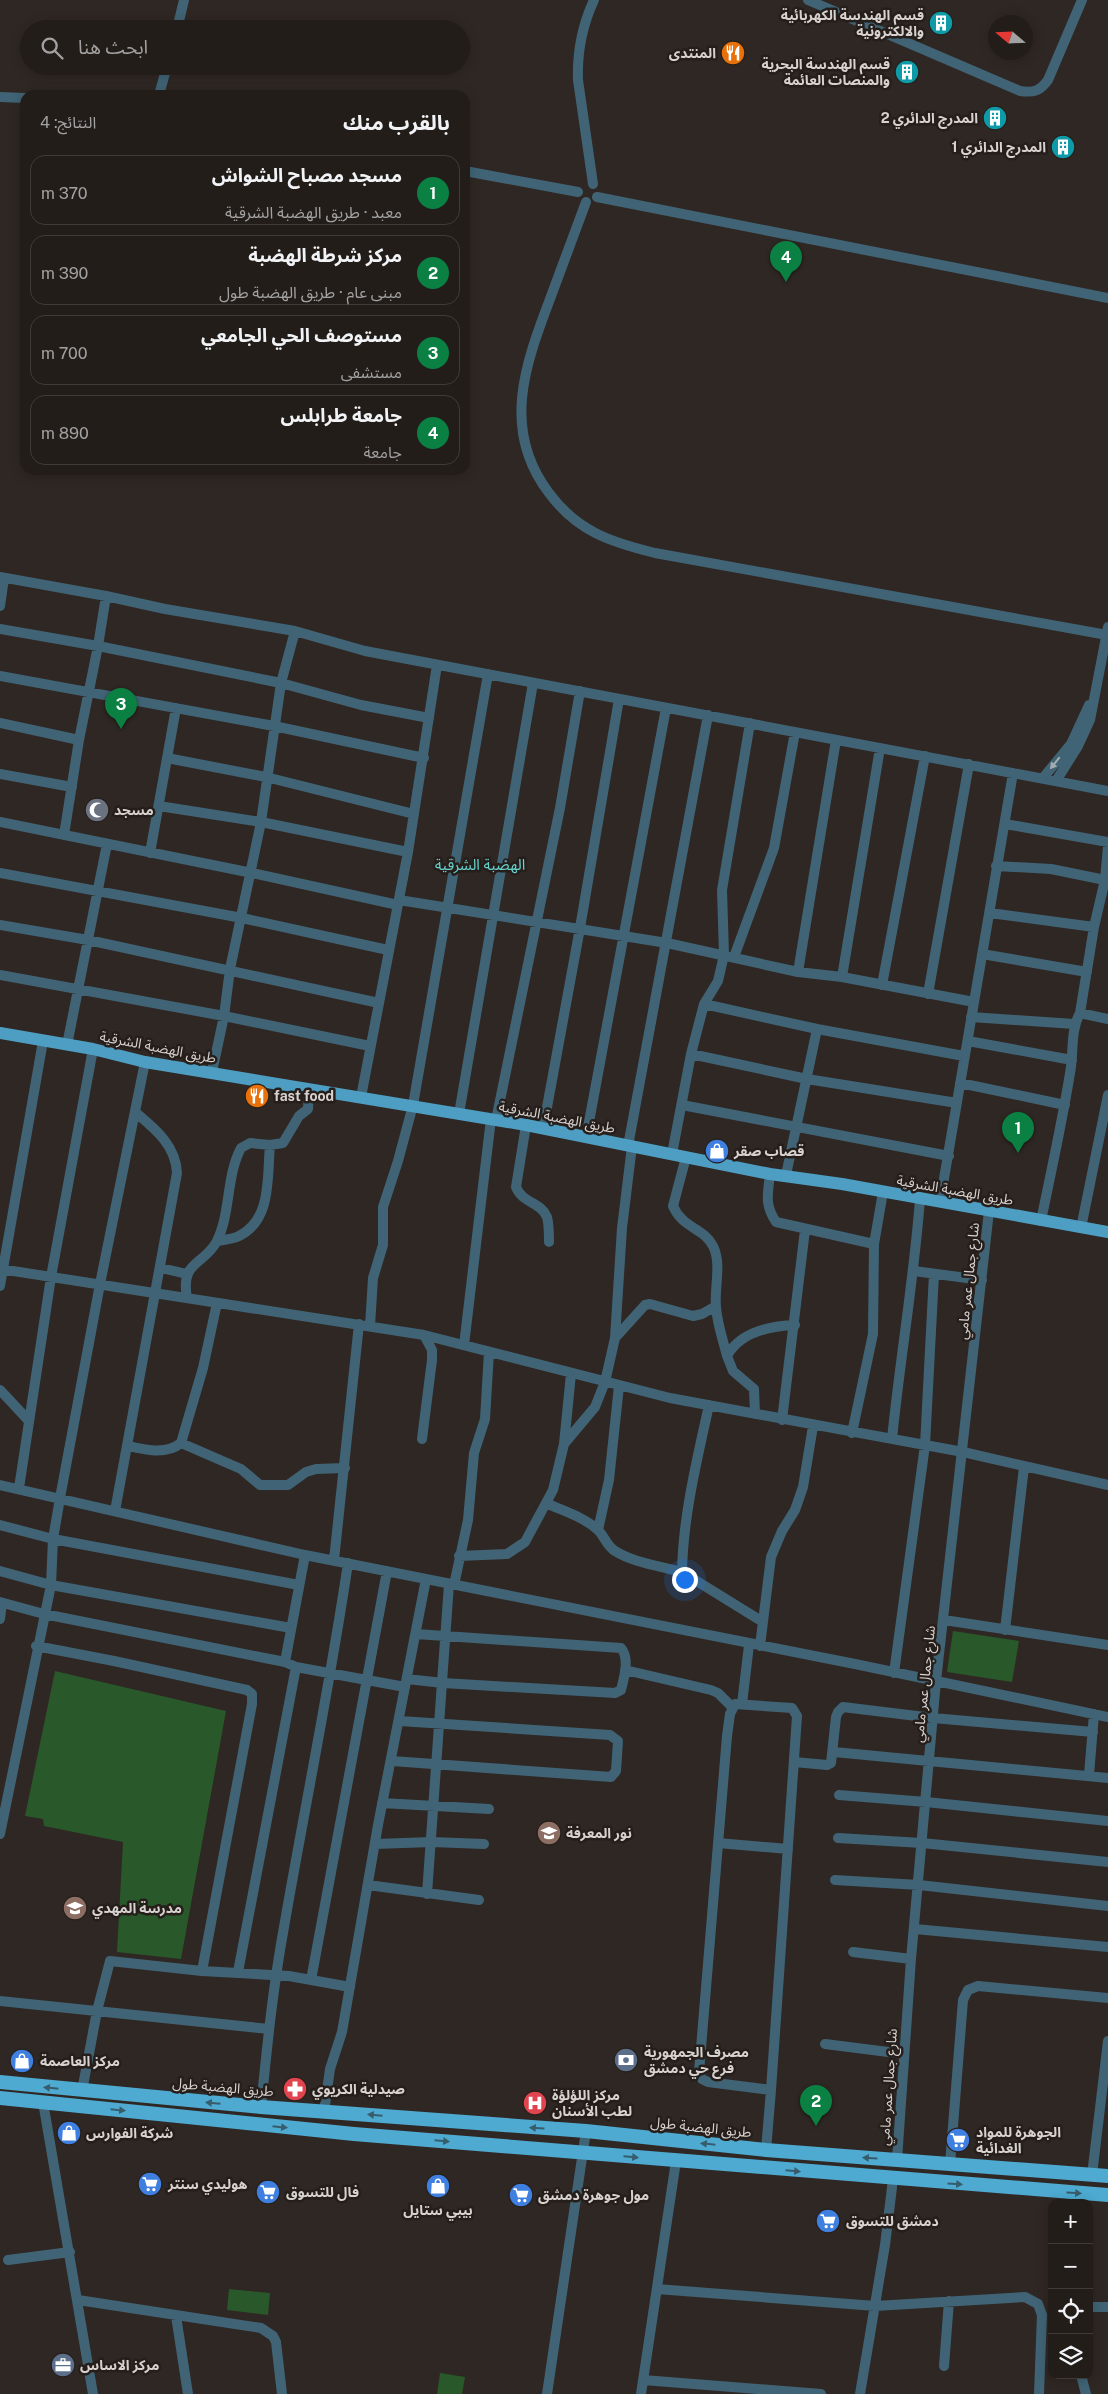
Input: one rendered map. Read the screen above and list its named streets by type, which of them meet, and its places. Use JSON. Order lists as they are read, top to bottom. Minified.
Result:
{"streets":{"highway":["طريق الهضبة طول"],"main road":["طريق الهضبة الشرقية"],"street":["شارع جمال عمر مامي"]},"crossings":[["طريق الهضبة الشرقية","شارع جمال عمر مامي"],["شارع جمال عمر مامي","طريق الهضبة طول"]],"districts":["الهضبة الشرقية"],"places":{"building":["قسم الهندسة الكهربائية والالكترونية","قسم الهندسة البحرية والمنصات العائمة","المدرج الدائري 2","المدرج الدائري 1"],"restaurant":["المنتدى","fast food"],"mosque":["مسجد"],"shop":["قصاب صقر","مركز العاصمة","شركة الفوارس","بيبي ستايل"],"school or university":["نور المعرفة","مدرسة المهدي"],"bank":["مصرف الجمهورية فرع حي دمشق"],"pharmacy":["صيدلية الكريوي"],"hospital":["مركز اللؤلؤة لطب الأسنان"],"supermarket":["الجوهرة للمواد الغدائية","هوليدي سنتر","فال للتسوق","مول جوهرة دمشق","دمشق للتسوق"],"office":["مركز الاساس"]},"north":"left","page":{"search":"ابحث هنا","heading":["بالقرب منك","النتائج: 4"],"list":[{"mark":"1","name":"مسجد مصباح الشواش","note":"معبد · طريق الهضبة الشرقية","value":"370 m"},{"mark":"2","name":"مركز شرطة الهضبة","note":"مبنى عام · طريق الهضبة طول","value":"390 m"},{"mark":"3","name":"مستوصف الحي الجامعي","note":"مستشفى","value":"700 m"},{"mark":"4","name":"جامعة طرابلس","note":"جامعة","value":"890 m"}],"pins":["4","3","1","2"],"map_buttons":["+","−"]}}
